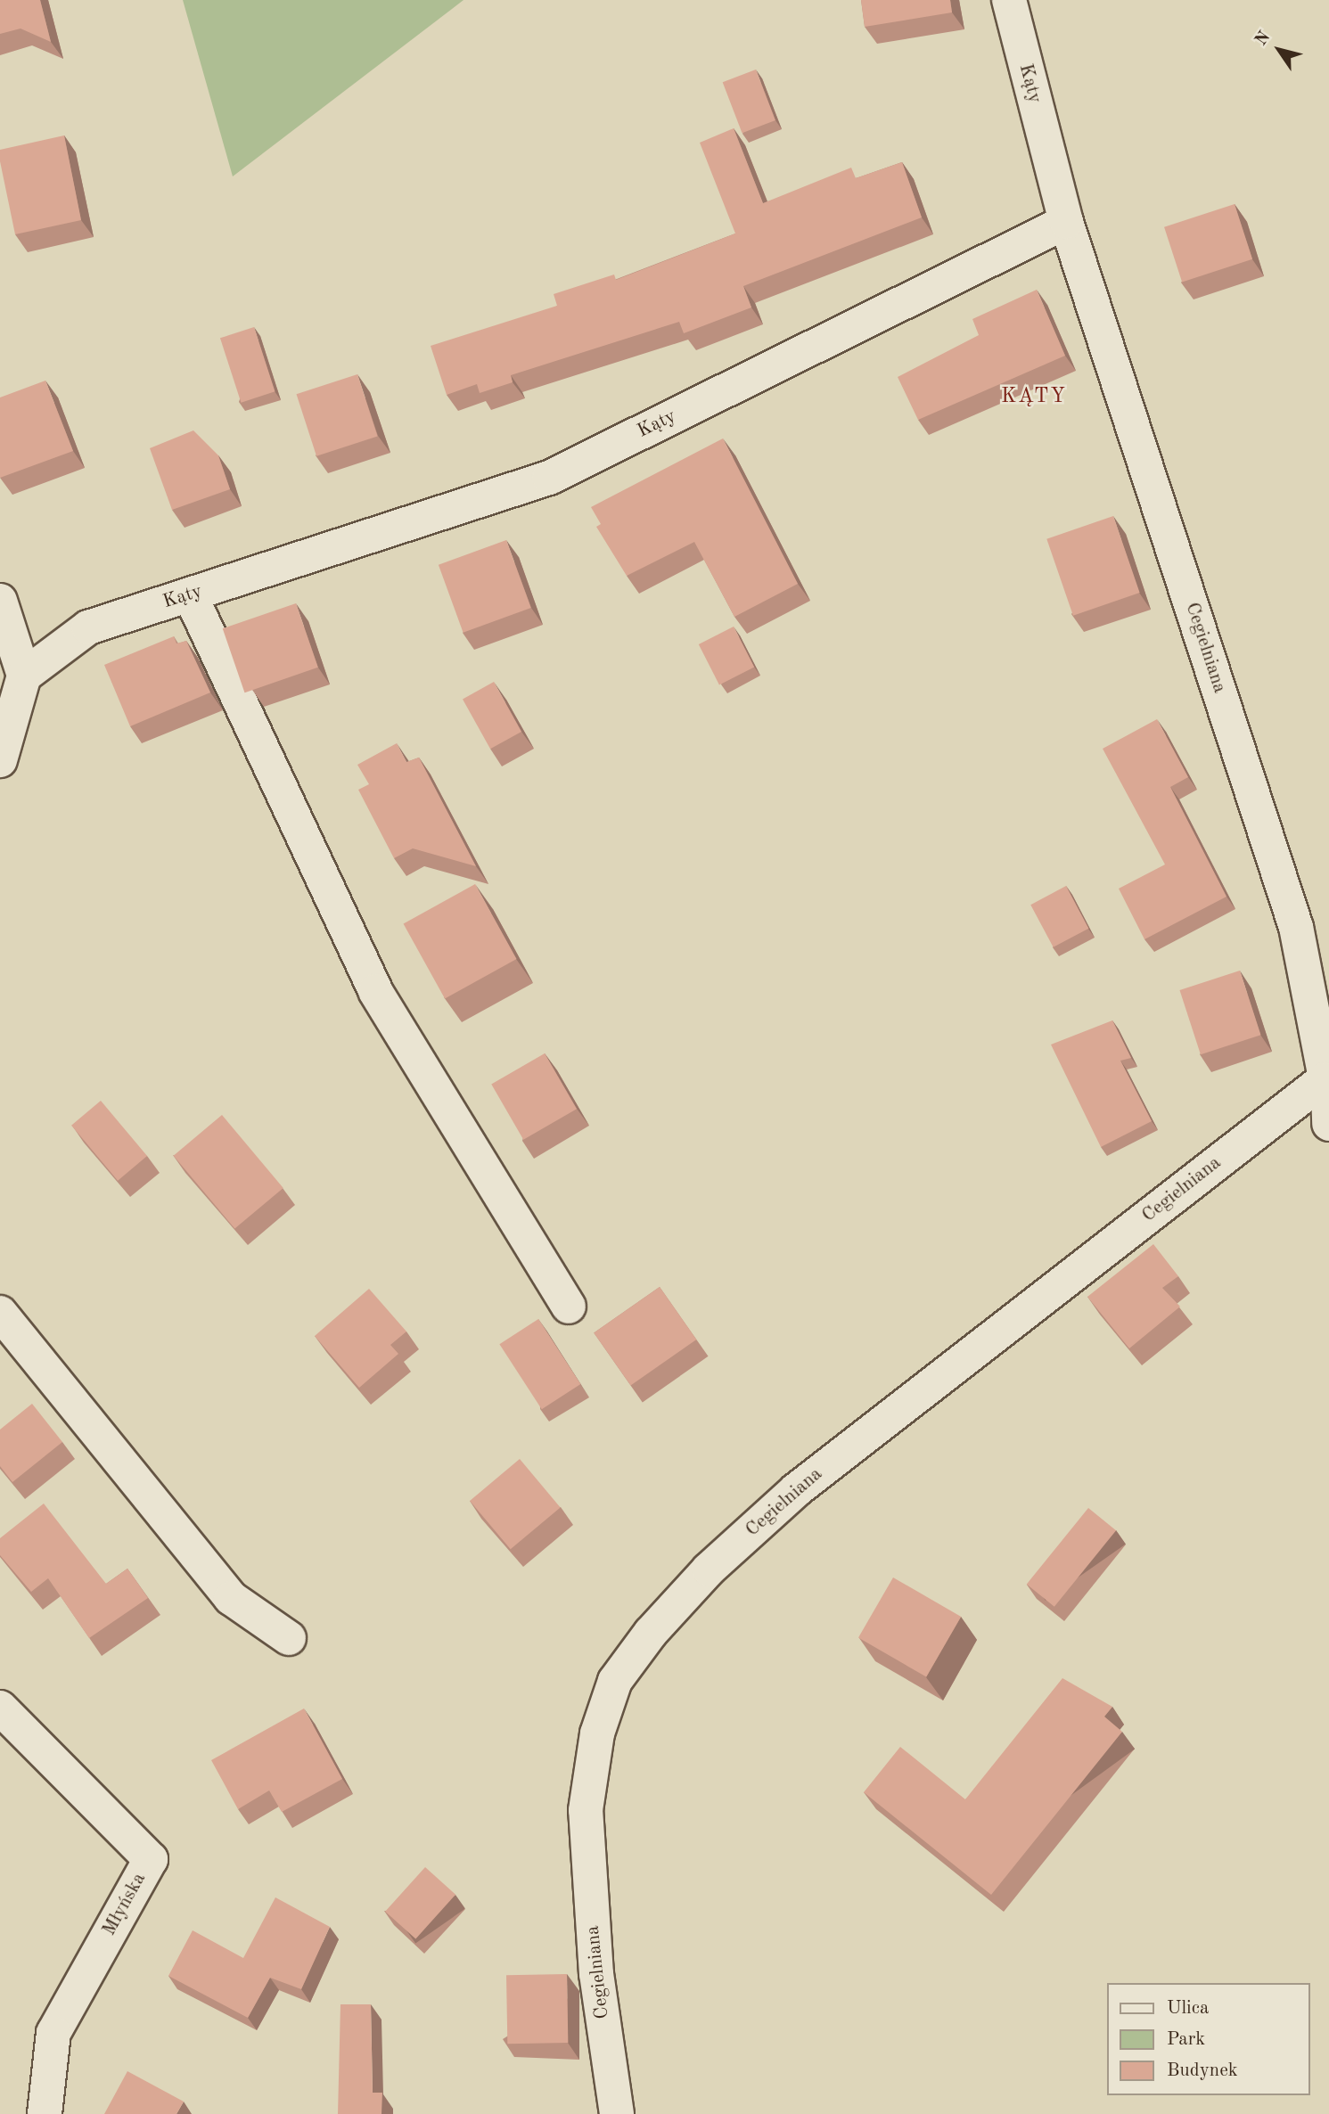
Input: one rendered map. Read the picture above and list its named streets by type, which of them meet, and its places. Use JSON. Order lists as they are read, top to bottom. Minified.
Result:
{"streets":{"street":["Kąty","Cegielniana","Młyńska"]},"crossings":[["Kąty","Cegielniana"]],"districts":["KĄTY"],"legend":["Ulica","Park","Budynek"],"north":"top left"}
